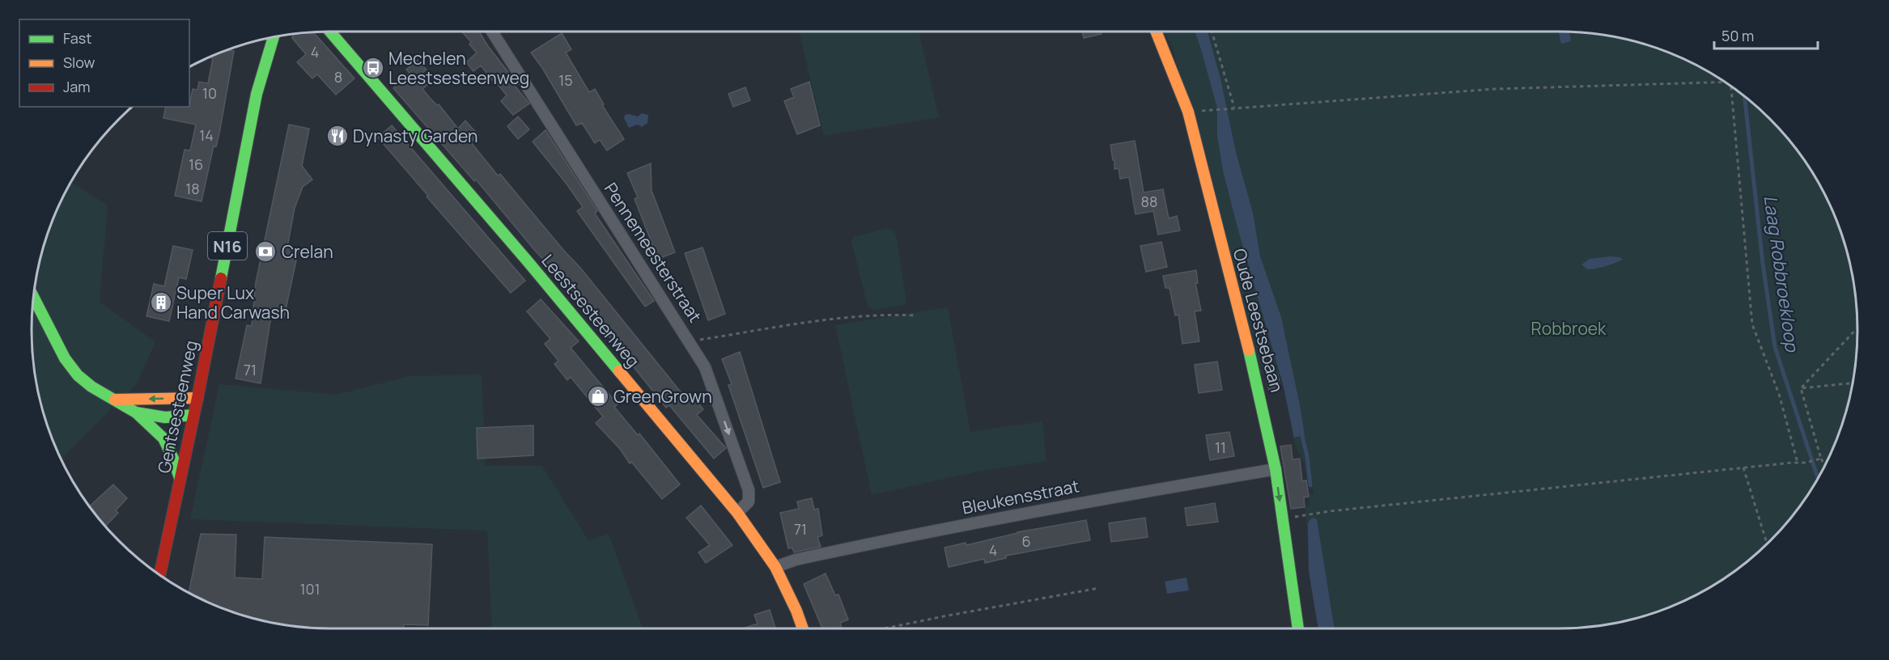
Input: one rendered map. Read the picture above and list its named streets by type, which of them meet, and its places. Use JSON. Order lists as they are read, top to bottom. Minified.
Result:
{"streets":{"street":["N16","Pennemeesterstraat","Leestsesteenweg","Oude Leestsebaan","Gentsesteenweg","Bleukensstraat"]},"crossings":[["Pennemeesterstraat","Leestsesteenweg"],["Leestsesteenweg","Bleukensstraat"],["Oude Leestsebaan","Bleukensstraat"]],"water":["Laag Robbroekloop"],"parks":["Robbroek"],"places":{"bus stop":["Mechelen Leestsesteenweg"],"restaurant":["Dynasty Garden"],"bank":["Crelan"],"building":["Super Lux Hand Carwash"],"shop":["GreenGrown"]},"house_numbers":["4","8","15","10","14","16","18","88","71","11","71","6","4","101"],"legend":["Fast","Slow","Jam"],"scale_bar":"50 m"}
